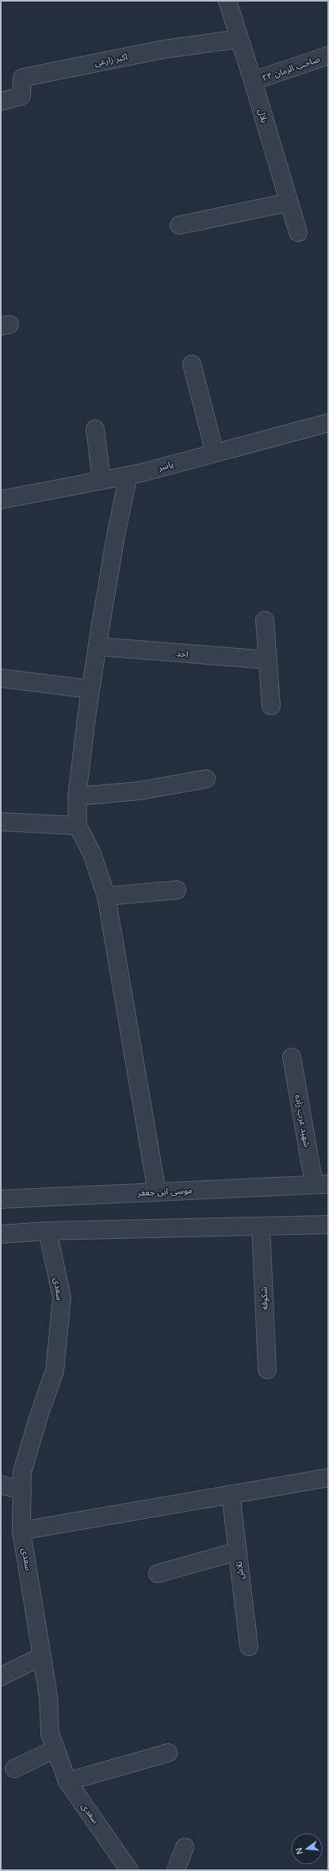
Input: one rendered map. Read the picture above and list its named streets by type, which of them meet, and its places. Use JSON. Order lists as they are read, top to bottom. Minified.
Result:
{"streets":{"street":["اکبر زارعی","صاحب الزمان ۲۴","بلال","یاسر","احد","شهید عرب زاده","موسی ابن جعفر","سعدی","شکوفه","تلاش"]},"crossings":[["اکبر زارعی","بلال"],["صاحب الزمان ۲۴","بلال"],["شهید عرب زاده","موسی ابن جعفر"]],"north":"left"}
